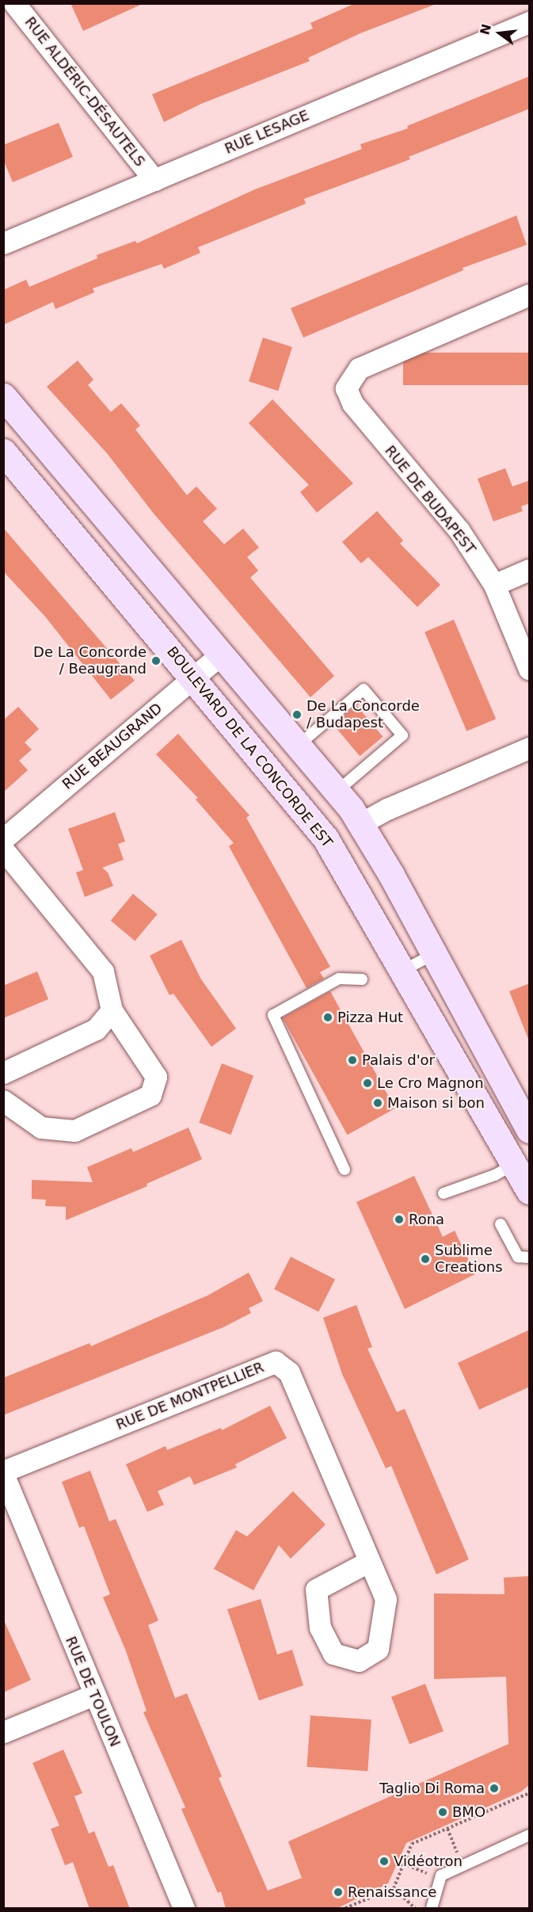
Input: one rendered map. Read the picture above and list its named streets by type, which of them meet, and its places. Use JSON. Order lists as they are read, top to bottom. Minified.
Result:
{"streets":{"street":["RUE ALDÉRIC-DÉSAUTELS","RUE LESAGE","RUE DE BUDAPEST","RUE BEAUGRAND","BOULEVARD DE LA CONCORDE EST","RUE DE MONTPELLIER","RUE DE TOULON"]},"crossings":[["RUE ALDÉRIC-DÉSAUTELS","RUE LESAGE"],["RUE BEAUGRAND","BOULEVARD DE LA CONCORDE EST"],["RUE DE MONTPELLIER","RUE DE TOULON"]],"places":["De La Concorde / Beaugrand","De La Concorde / Budapest","Pizza Hut","Palais d'or","Le Cro Magnon","Maison si bon","Rona","Sublime Creations","Taglio Di Roma","BMO","Vidéotron","Renaissance"],"north":"left"}
